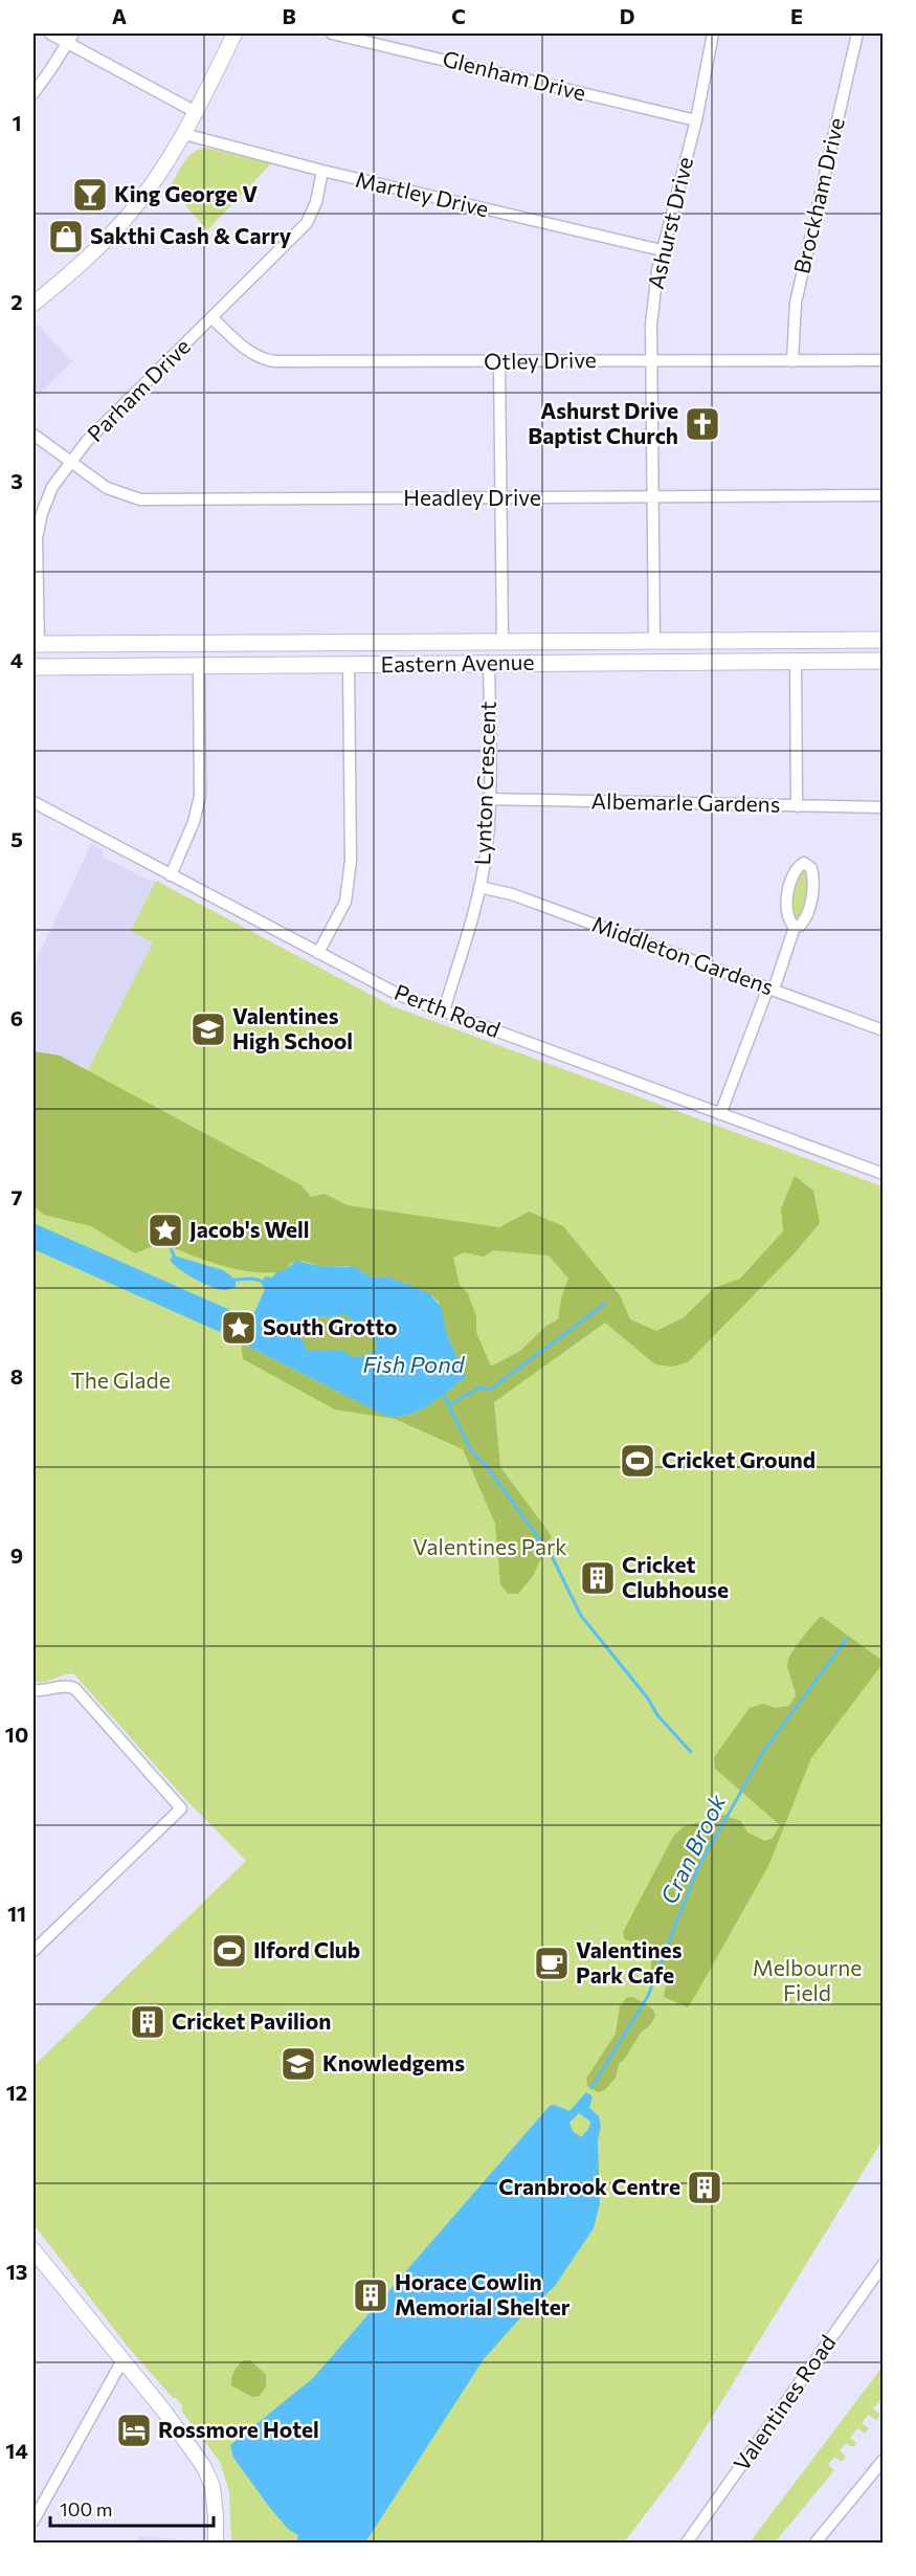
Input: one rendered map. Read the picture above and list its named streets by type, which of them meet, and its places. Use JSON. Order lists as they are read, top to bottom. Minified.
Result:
{"streets":{"highway":["Eastern Avenue"],"street":["Glenham Drive","Martley Drive","Brockham Drive","Ashurst Drive","Otley Drive","Parham Drive","Headley Drive","Lynton Crescent","Albemarle Gardens","Middleton Gardens","Perth Road","Valentines Road"]},"crossings":[["Glenham Drive","Ashurst Drive"],["Martley Drive","Ashurst Drive"],["Martley Drive","Parham Drive"],["Brockham Drive","Otley Drive"],["Ashurst Drive","Otley Drive"],["Ashurst Drive","Headley Drive"],["Ashurst Drive","Eastern Avenue"],["Otley Drive","Parham Drive"],["Parham Drive","Headley Drive"],["Parham Drive","Eastern Avenue"],["Eastern Avenue","Lynton Crescent"],["Lynton Crescent","Albemarle Gardens"],["Lynton Crescent","Middleton Gardens"],["Lynton Crescent","Perth Road"]],"water":["Fish Pond","Cran Brook"],"parks":["The Glade","Valentines Park","Melbourne Field"],"places":{"bar":["King George V"],"shop":["Sakthi Cash & Carry"],"church":["Ashurst Drive Baptist Church"],"school or university":["Valentines High School","Knowledgems"],"place":["Jacob's Well","South Grotto"],"sports":["Cricket Ground","Ilford Club"],"building":["Cricket Clubhouse","Cricket Pavilion","Cranbrook Centre","Horace Cowlin Memorial Shelter"],"cafe":["Valentines Park Cafe"],"hotel":["Rossmore Hotel"]},"scale_bar":"100 m","grid":{"columns":["A","B","C","D","E"],"rows":["1","2","3","4","5","6","7","8","9","10","11","12","13","14"]}}
